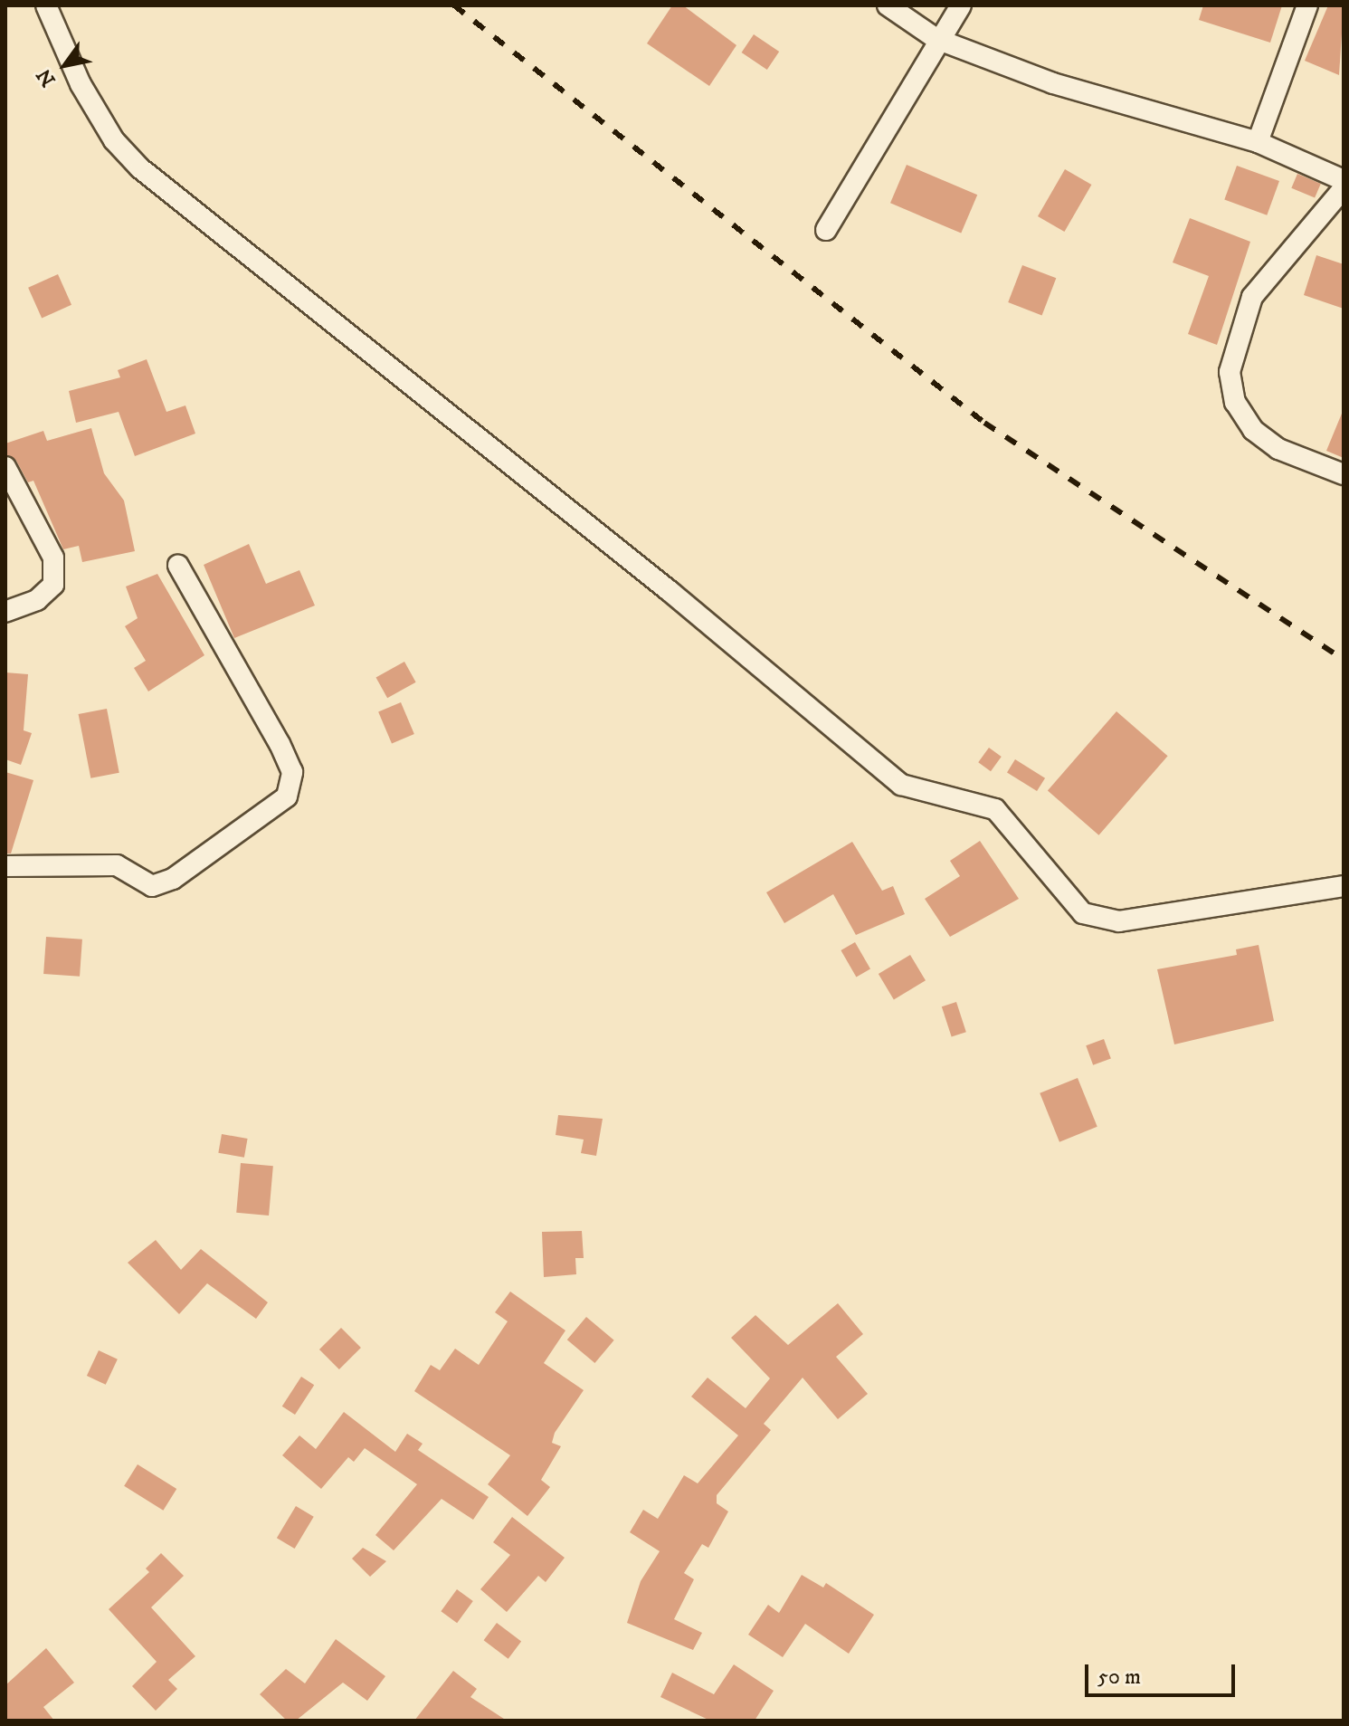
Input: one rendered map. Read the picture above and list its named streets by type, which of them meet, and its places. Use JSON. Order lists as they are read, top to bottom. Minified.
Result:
{"scale_bar":"50 m","north":"bottom left"}
